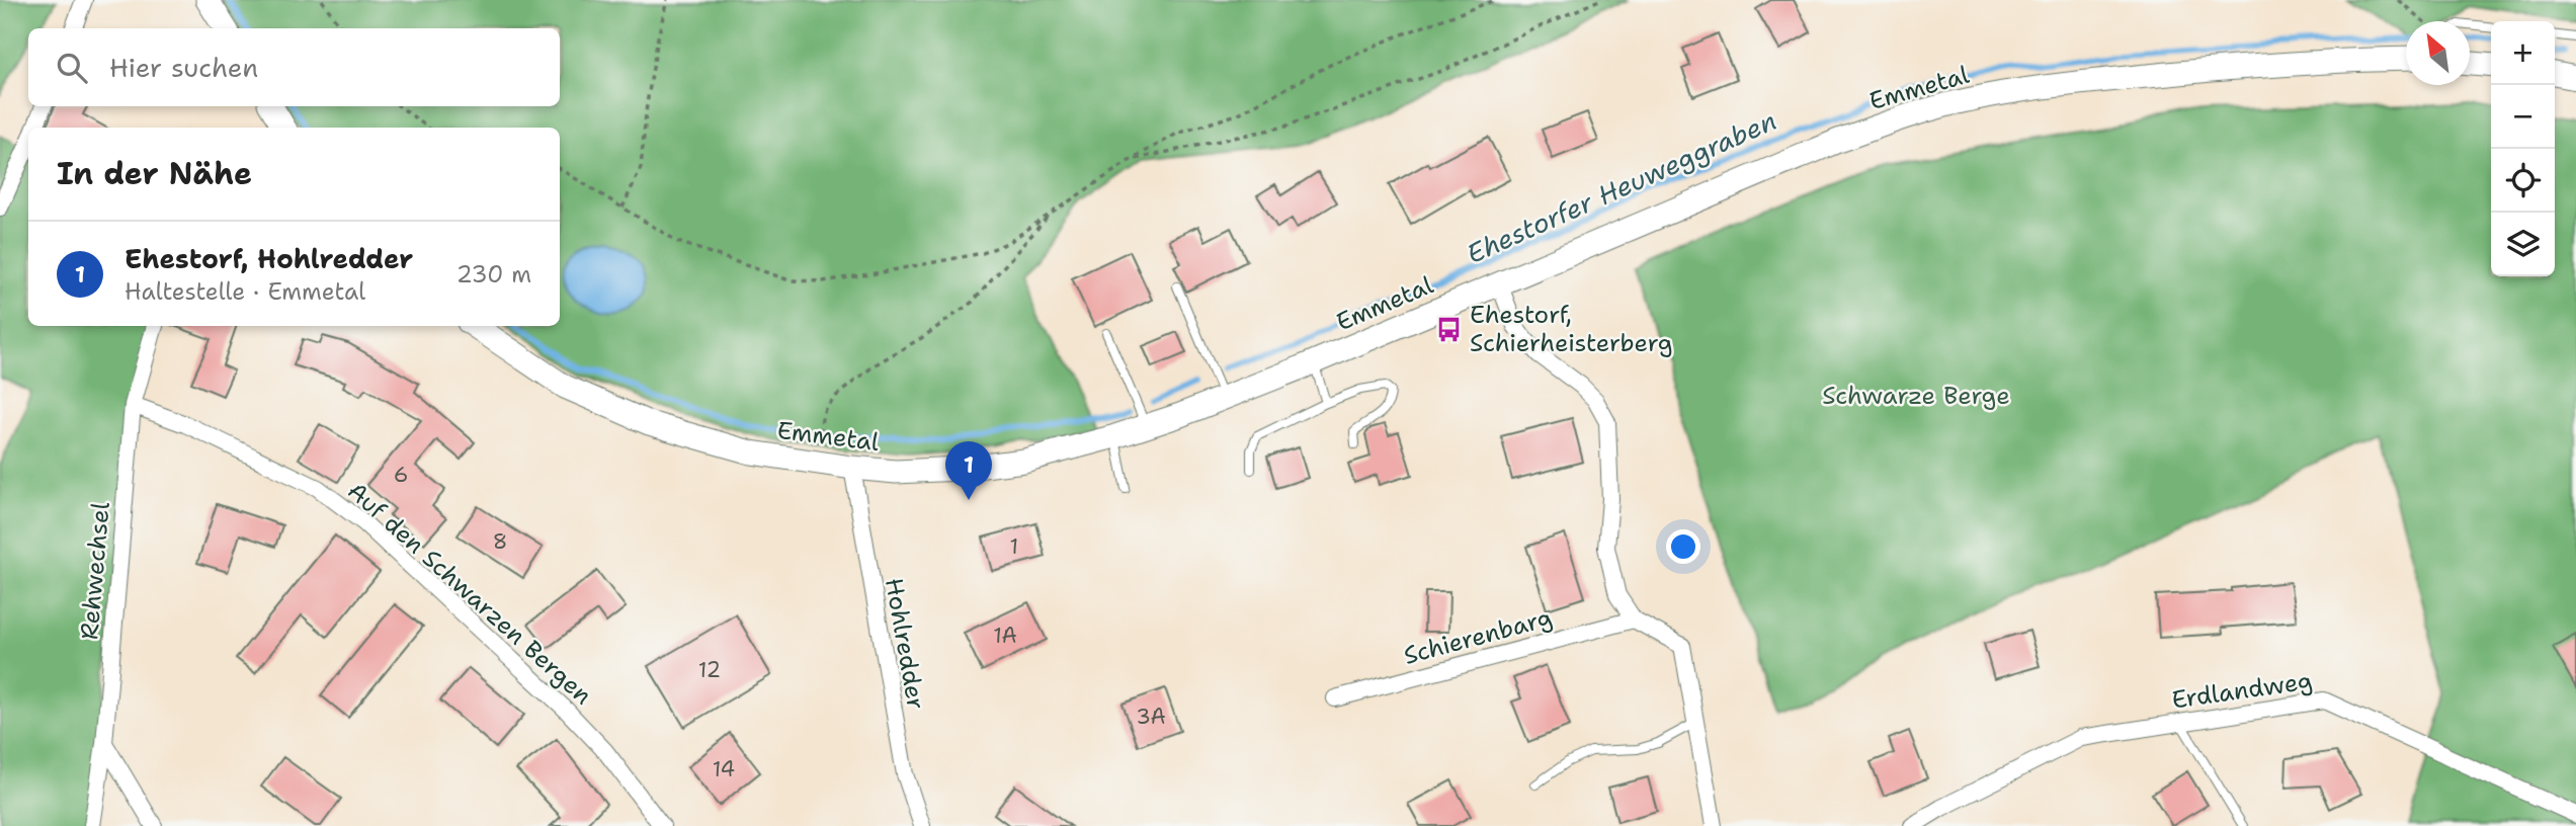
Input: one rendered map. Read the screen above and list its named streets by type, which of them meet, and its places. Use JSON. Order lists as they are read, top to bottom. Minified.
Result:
{"streets":{"main road":["Emmetal"],"street":["Rehwechsel","Auf den Schwarzen Bergen","Schierenbarg","Hohlredder","Erdlandweg"]},"crossings":[["Emmetal","Hohlredder"],["Rehwechsel","Auf den Schwarzen Bergen"]],"water":["Ehestorfer Heuweggraben"],"parks":["Schwarze Berge"],"places":{"bus stop":["Ehestorf, Schierheisterberg"]},"house_numbers":["6","8","1","1A","12","3A","14"],"north":"top left","page":{"map_buttons":["+","−"],"search":"Hier suchen","heading":"In der Nähe","list":[{"mark":"1","name":"Ehestorf, Hohlredder","note":"Haltestelle · Emmetal","value":"230 m"}],"pins":"1"}}
